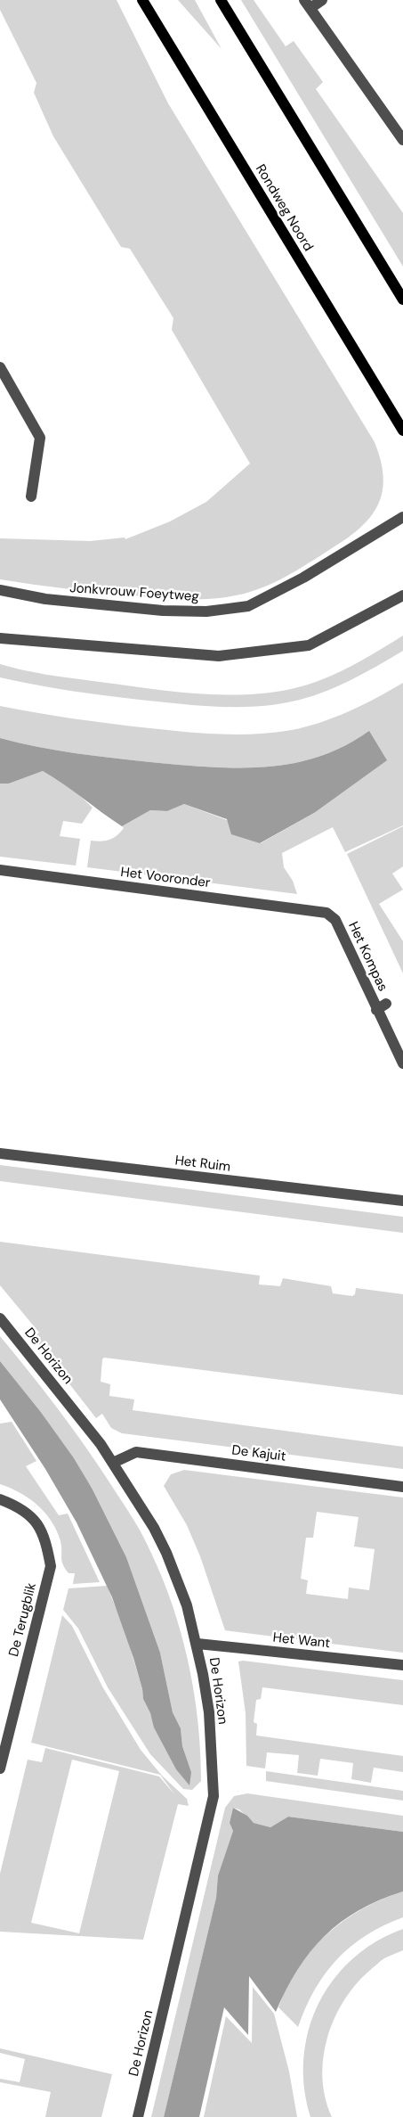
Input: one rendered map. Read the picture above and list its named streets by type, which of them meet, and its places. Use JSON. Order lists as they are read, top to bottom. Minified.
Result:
{"streets":{"main road":["Rondweg Noord"],"street":["Jonkvrouw Foeytweg","Het Vooronder","Het Kompas","Het Ruim","De Horizon","De Kajuit","De Terugblik","Het Want"]},"crossings":[["Het Vooronder","Het Kompas"],["De Horizon","De Kajuit"],["De Horizon","Het Want"]]}
